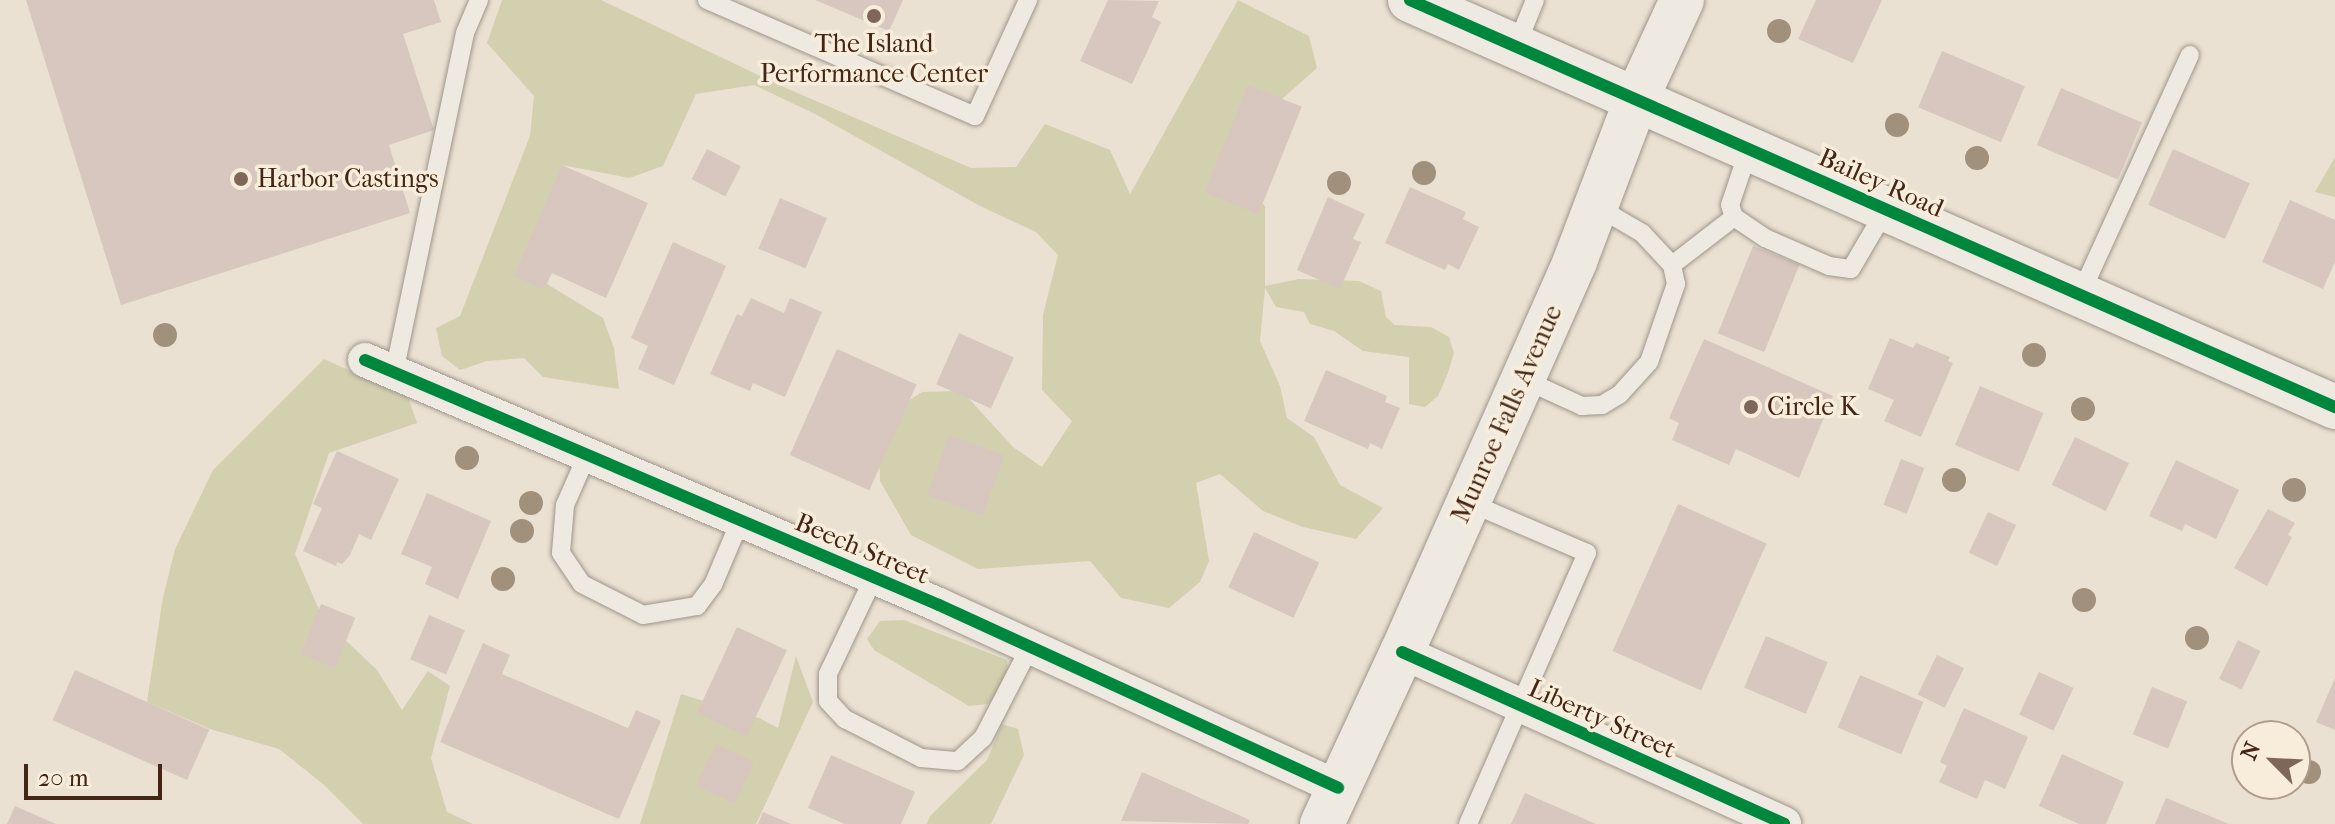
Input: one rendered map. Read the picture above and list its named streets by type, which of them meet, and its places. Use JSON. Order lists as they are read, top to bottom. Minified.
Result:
{"streets":{"street":["Bailey Road","Munroe Falls Avenue","Beech Street","Liberty Street"]},"crossings":[["Bailey Road","Munroe Falls Avenue"],["Munroe Falls Avenue","Beech Street"],["Munroe Falls Avenue","Liberty Street"]],"places":["The Island Performance Center","Harbor Castings","Circle K"],"scale_bar":"20 m","north":"top left"}
